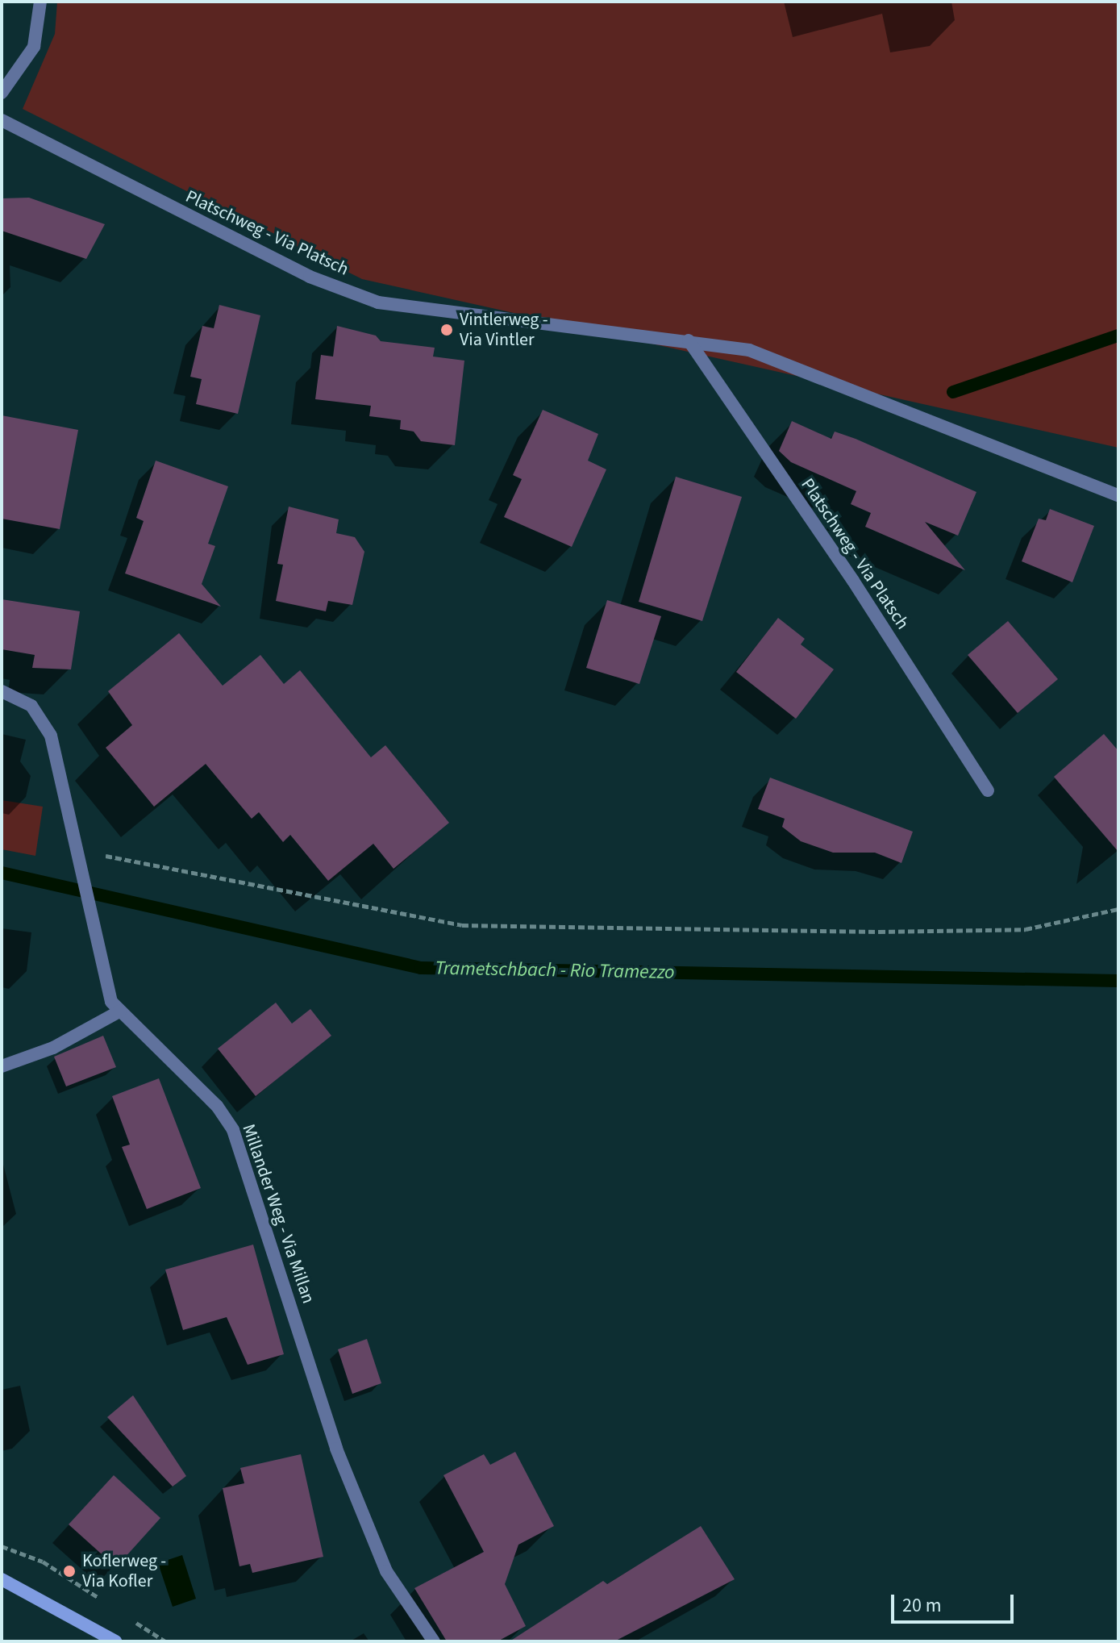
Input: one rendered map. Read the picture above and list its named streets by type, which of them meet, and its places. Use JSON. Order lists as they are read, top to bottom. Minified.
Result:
{"streets":{"street":["Platschweg - Via Platsch","Millander Weg - Via Millan"]},"water":["Trametschbach - Rio Tramezzo"],"places":["Vintlerweg - Via Vintler","Koflerweg - Via Kofler"],"scale_bar":"20 m"}
